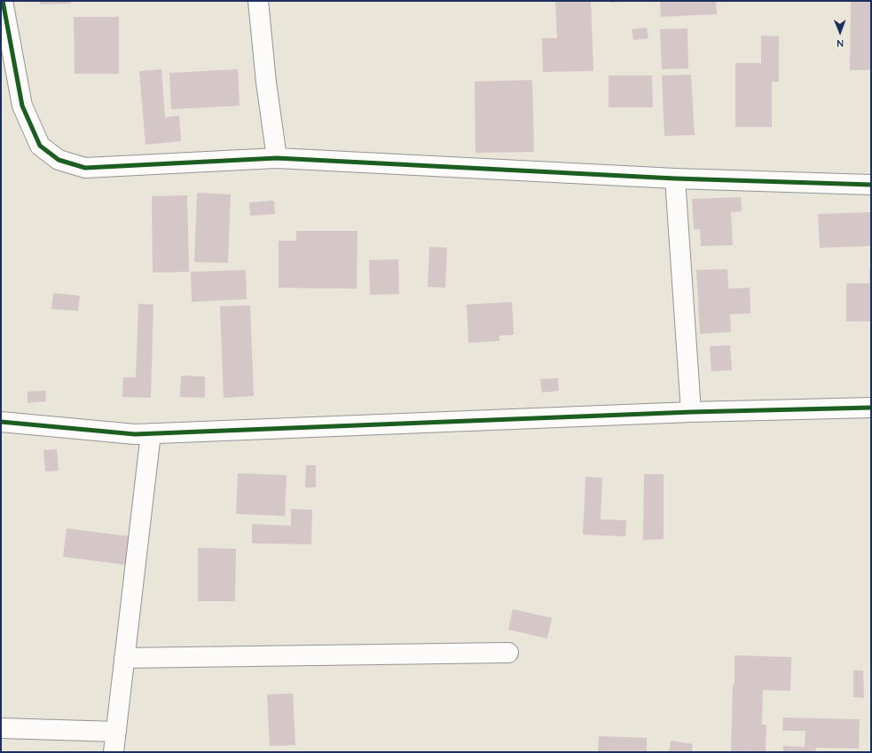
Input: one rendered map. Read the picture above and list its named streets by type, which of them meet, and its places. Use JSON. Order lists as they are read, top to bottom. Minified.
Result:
{"north":"bottom"}
